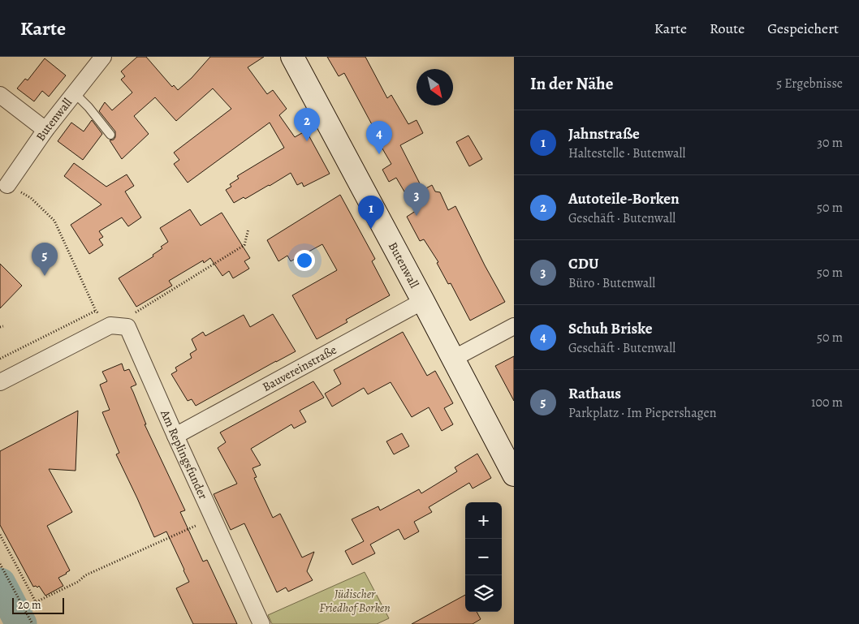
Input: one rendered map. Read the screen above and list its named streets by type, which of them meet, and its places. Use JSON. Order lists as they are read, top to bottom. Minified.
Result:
{"streets":{"main road":["Butenwall"],"street":["Bauvereinstraße","Am Replingsfunder"]},"crossings":[["Butenwall","Bauvereinstraße"],["Bauvereinstraße","Am Replingsfunder"]],"parks":["Jüdischer Friedhof Borken"],"scale_bar":"20 m","north":"bottom right","page":{"header":"Karte","nav":["Karte","Route","Gespeichert"],"heading":["In der Nähe","5 Ergebnisse"],"pins":["2","4","3","1","5"],"list":[{"mark":"1","name":"Jahnstraße","note":"Haltestelle · Butenwall","value":"30 m"},{"mark":"2","name":"Autoteile-Borken","note":"Geschäft · Butenwall","value":"50 m"},{"mark":"3","name":"CDU","note":"Büro · Butenwall","value":"50 m"},{"mark":"4","name":"Schuh Briske","note":"Geschäft · Butenwall","value":"50 m"},{"mark":"5","name":"Rathaus","note":"Parkplatz · Im Piepershagen","value":"100 m"}],"map_buttons":["+","−"],"scale":"20 m"}}
